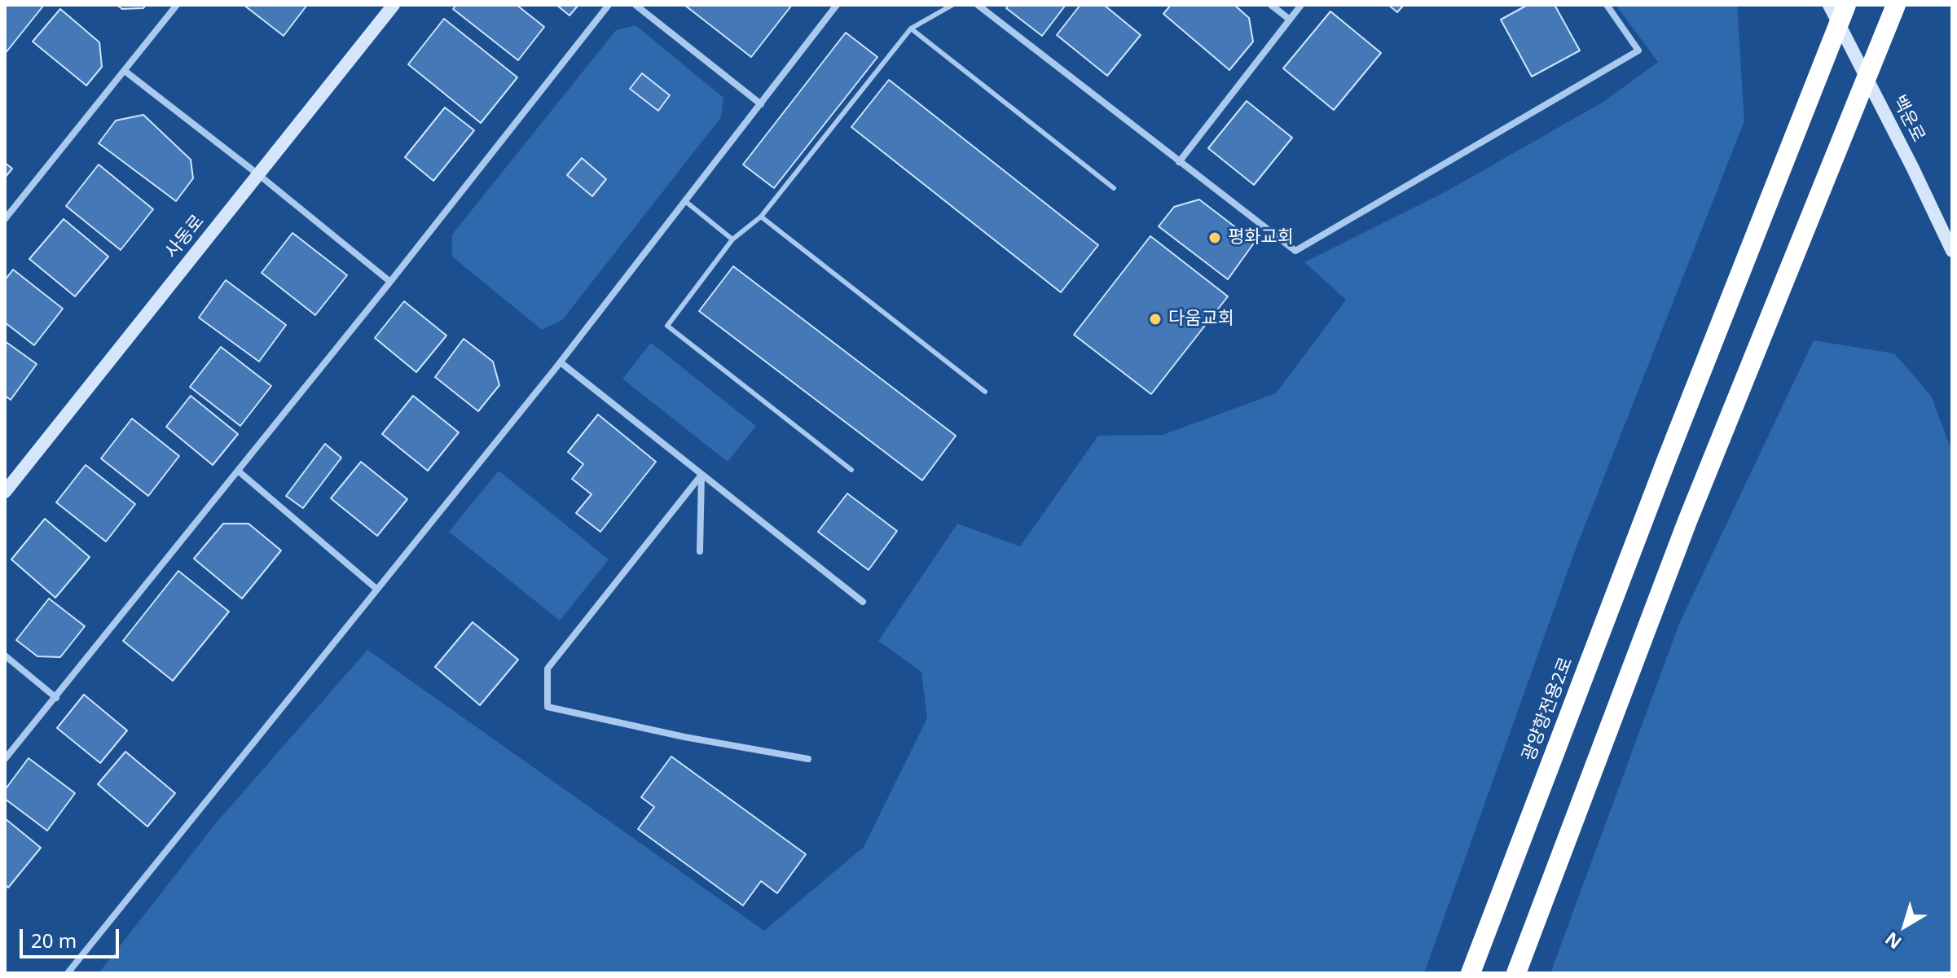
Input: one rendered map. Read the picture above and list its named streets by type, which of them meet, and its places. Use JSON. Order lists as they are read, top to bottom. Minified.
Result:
{"streets":{"highway":["광양항전용2로"],"street":["백운로","사동로"]},"places":["평화교회","다움교회"],"scale_bar":"20 m","north":"bottom left"}
